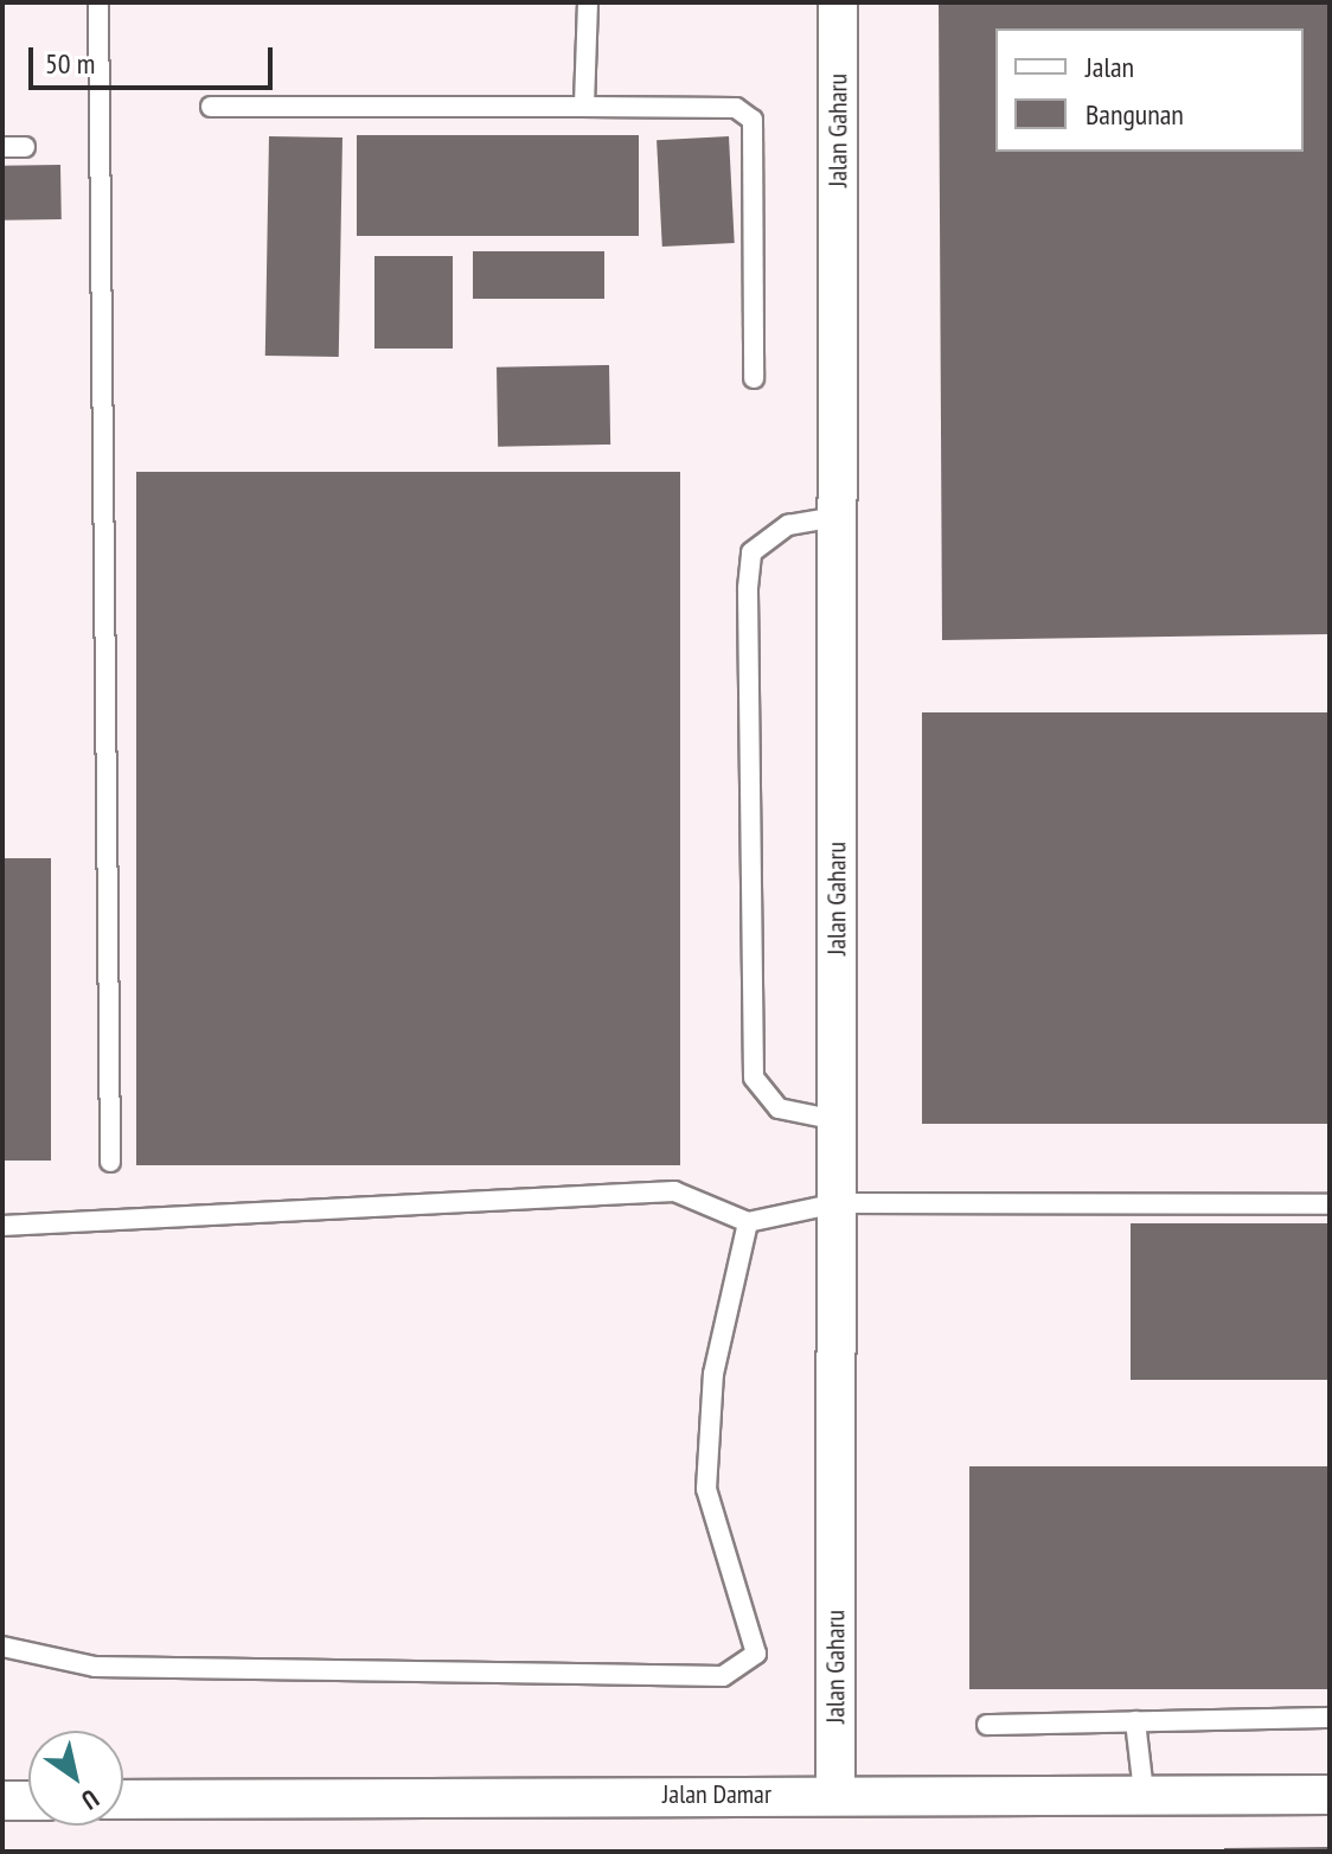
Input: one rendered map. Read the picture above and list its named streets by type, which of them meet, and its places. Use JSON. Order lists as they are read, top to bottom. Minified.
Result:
{"streets":{"street":["Jalan Gaharu","Jalan Damar"]},"crossings":[["Jalan Gaharu","Jalan Damar"]],"legend":["Jalan","Bangunan"],"scale_bar":"50 m","north":"bottom right"}
